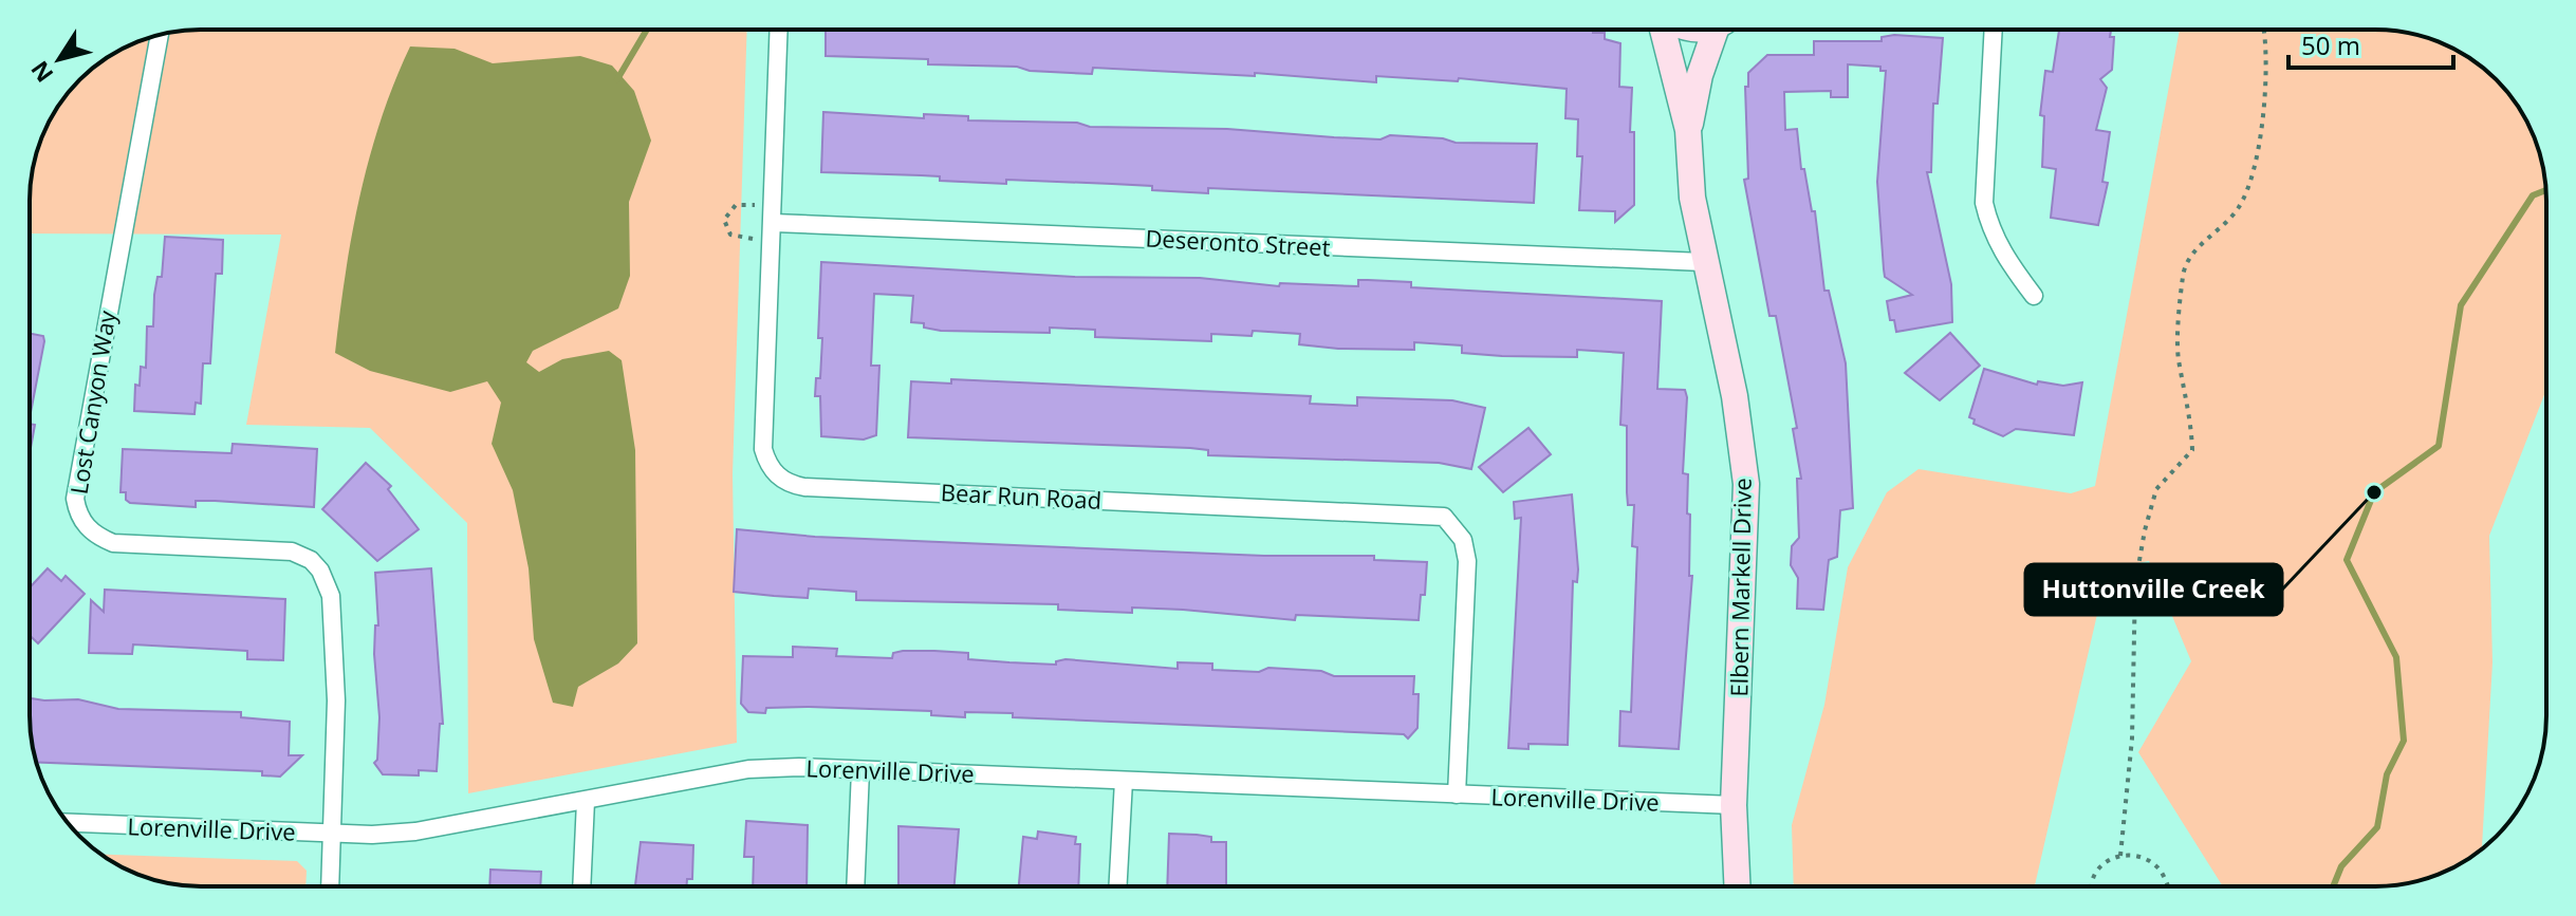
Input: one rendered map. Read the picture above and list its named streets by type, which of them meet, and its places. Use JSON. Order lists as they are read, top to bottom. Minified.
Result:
{"streets":{"street":["Deseronto Street","Lost Canyon Way","Bear Run Road","Elbern Markell Drive","Lorenville Drive"]},"crossings":[["Deseronto Street","Bear Run Road"],["Deseronto Street","Elbern Markell Drive"],["Lost Canyon Way","Lorenville Drive"],["Bear Run Road","Lorenville Drive"],["Elbern Markell Drive","Lorenville Drive"]],"places":["Huttonville Creek"],"scale_bar":"50 m","north":"bottom left"}
